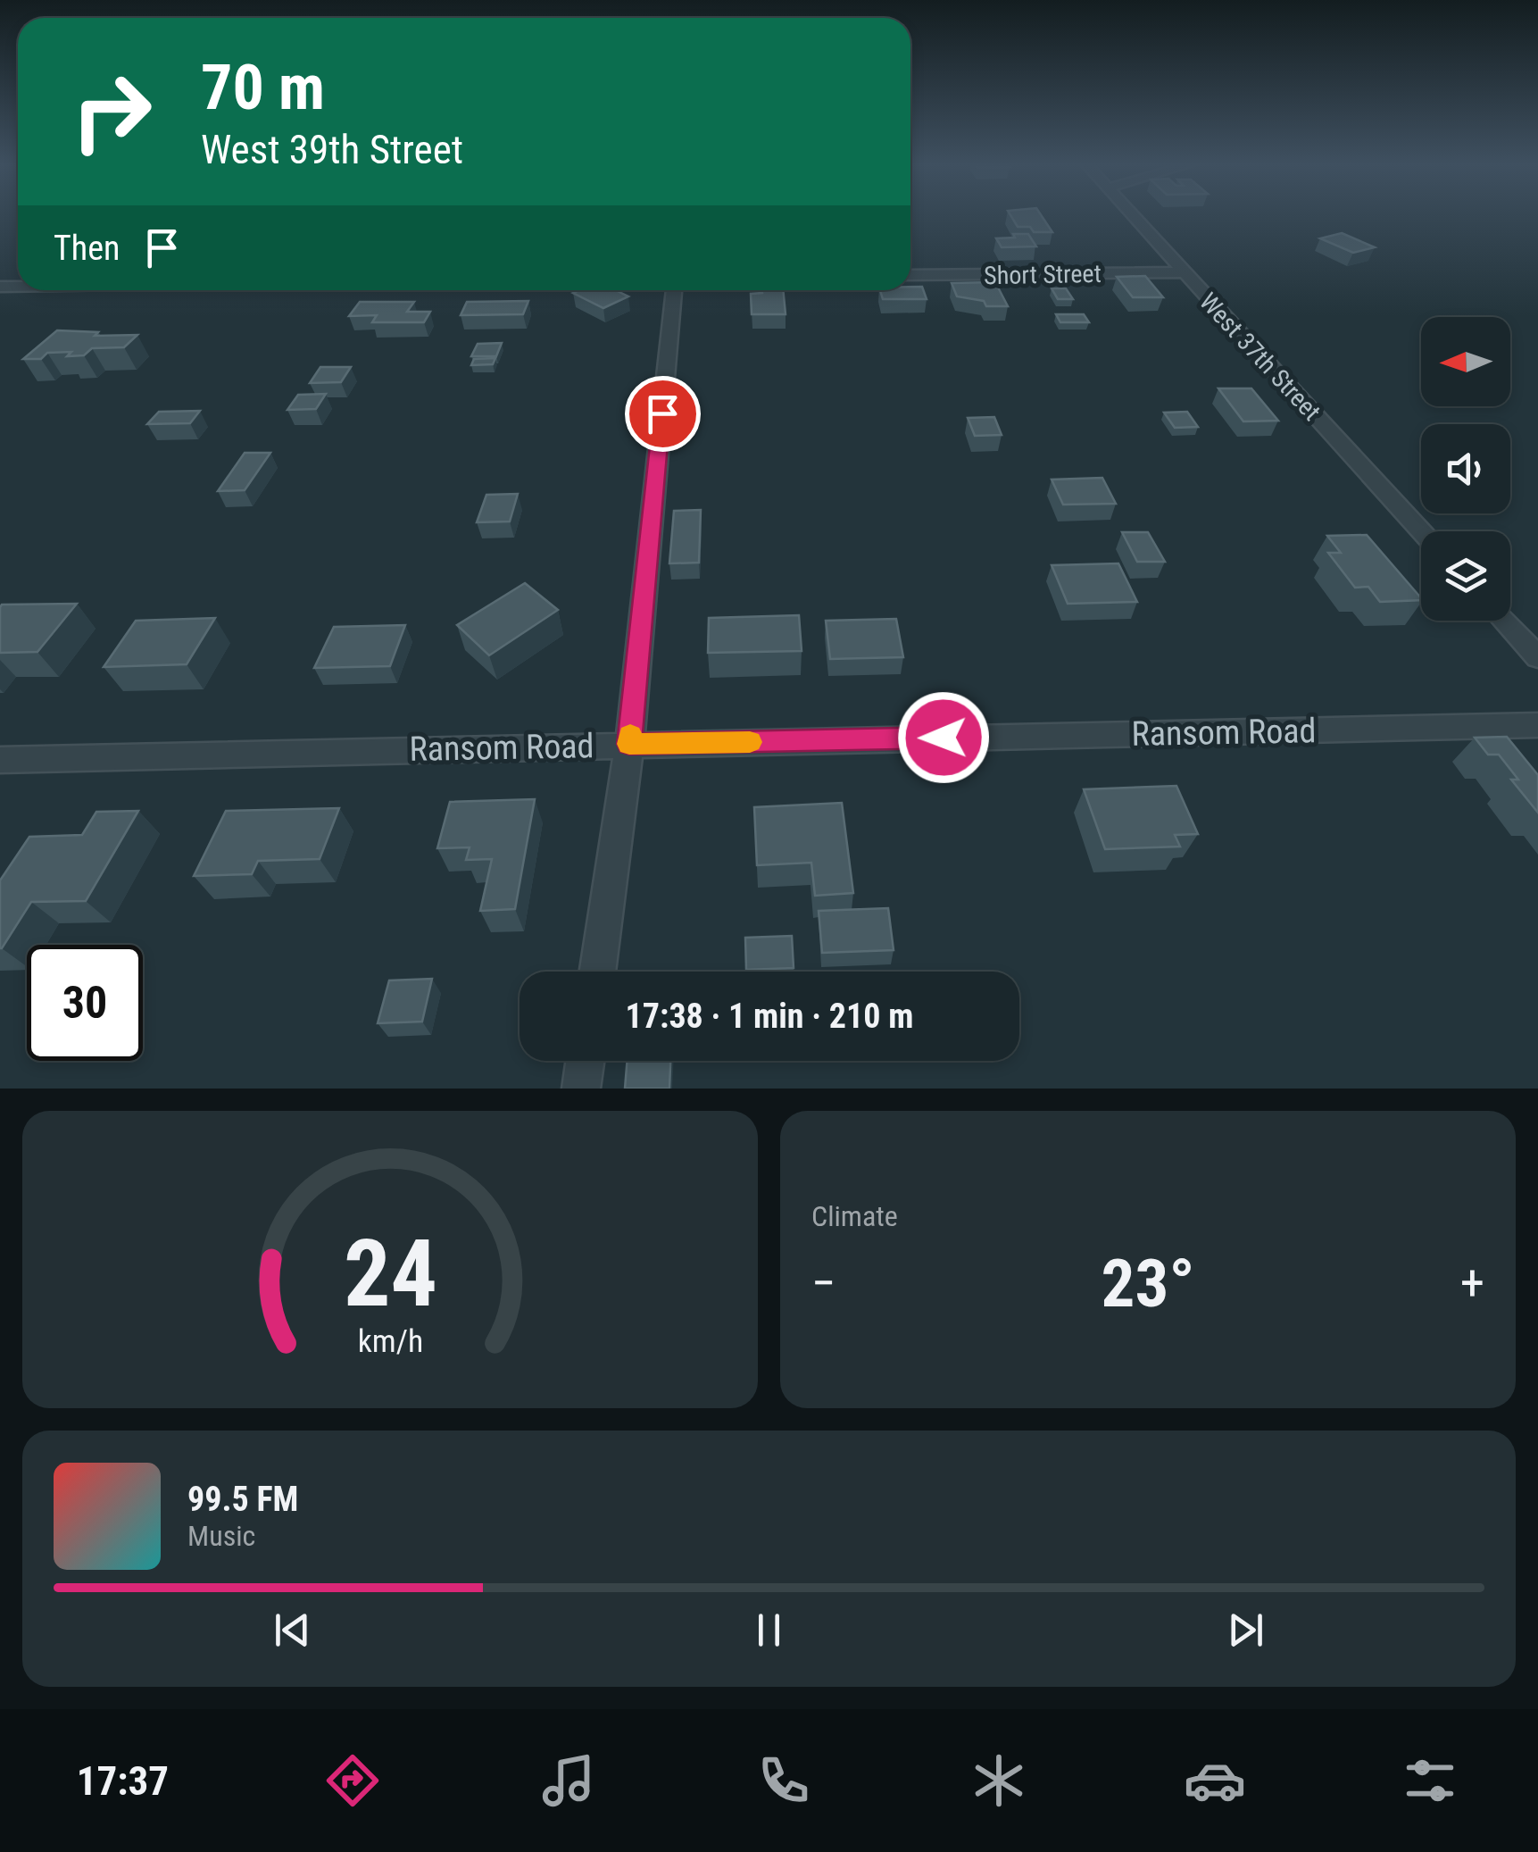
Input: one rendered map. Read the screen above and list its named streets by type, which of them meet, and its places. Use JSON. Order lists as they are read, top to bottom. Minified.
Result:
{"streets":{"street":["Short Street","West 37th Street","Ransom Road"]},"crossings":[["Short Street","West 37th Street"]],"north":"left","page":{"turn":["70 m","West 39th Street"],"then":"Then","limit":"30","trip":"17:38 · 1 min · 210 m","tile":"Climate","heat":["−","23°","+"],"song":["99.5 FM","Music"],"tabs":"17:37","gauge":["24","km/h"]}}
